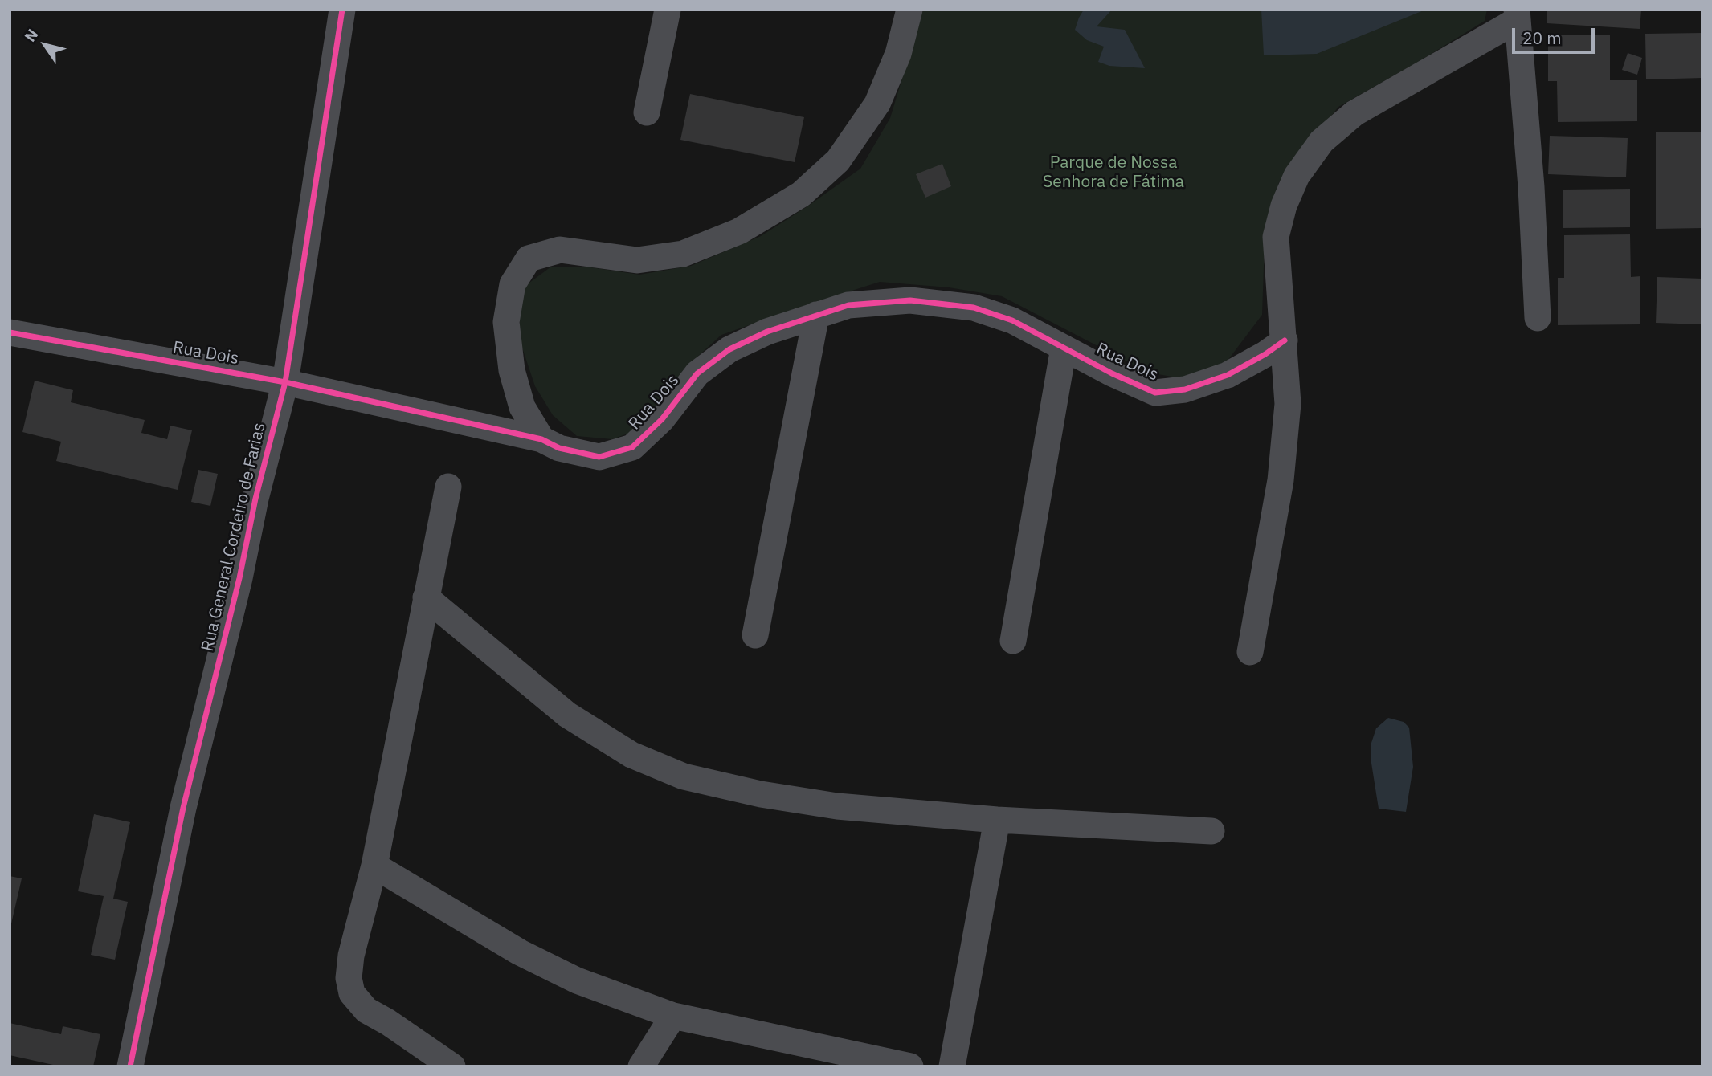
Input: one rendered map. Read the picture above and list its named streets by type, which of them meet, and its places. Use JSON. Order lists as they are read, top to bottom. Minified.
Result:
{"streets":{"street":["Rua Dois","Rua General Cordeiro de Farias"]},"crossings":[["Rua Dois","Rua General Cordeiro de Farias"]],"parks":["Parque de Nossa Senhora de Fátima"],"scale_bar":"20 m","north":"top left"}
